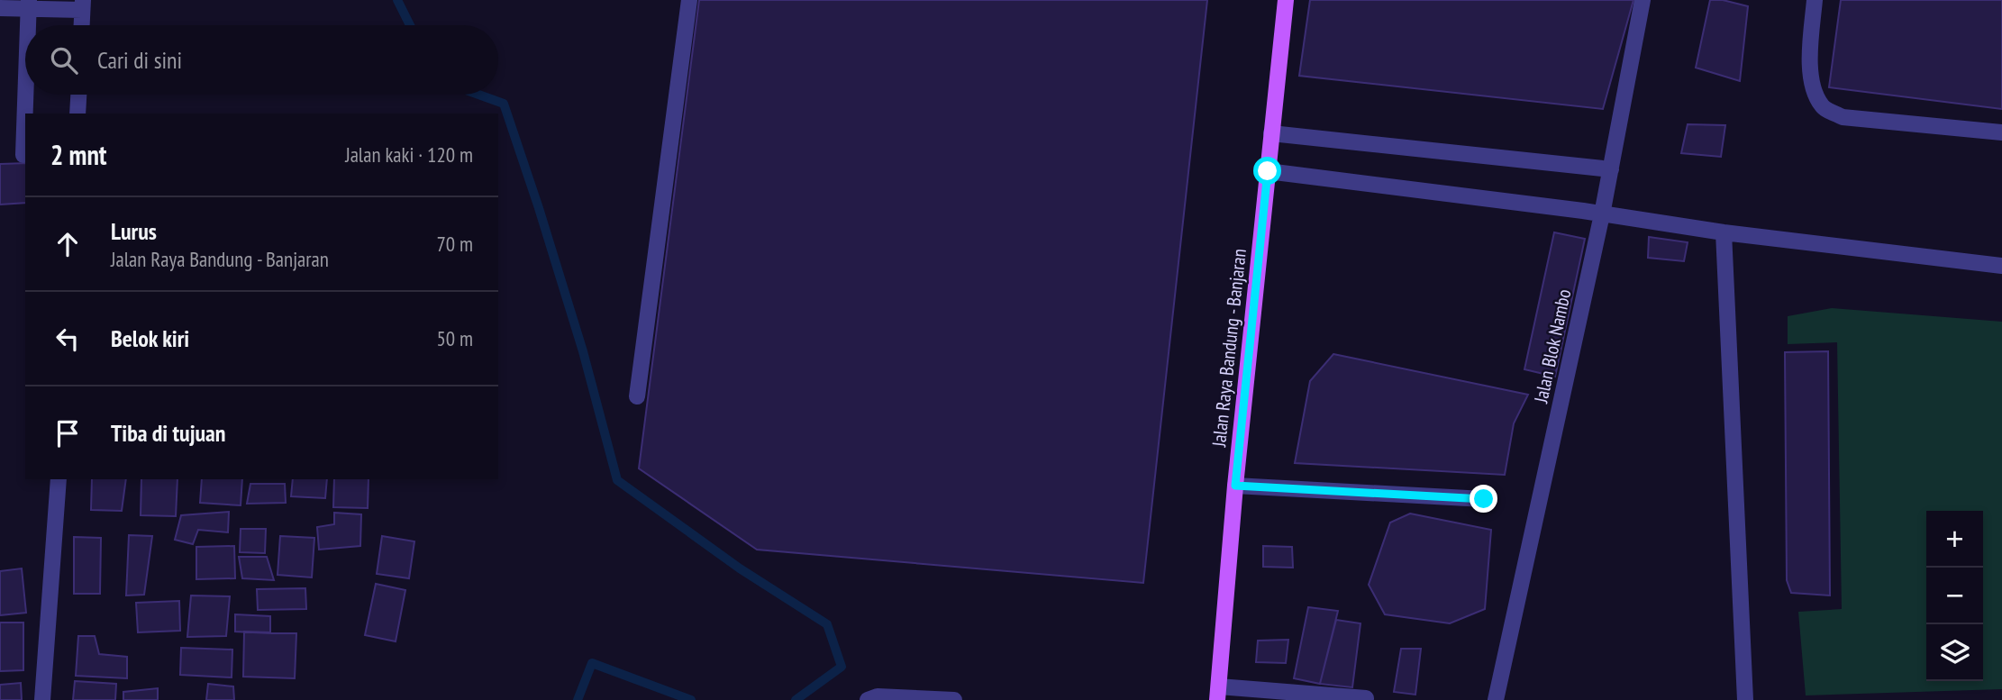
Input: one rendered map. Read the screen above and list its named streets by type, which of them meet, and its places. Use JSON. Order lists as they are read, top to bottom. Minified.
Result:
{"streets":{"main road":["Jalan Raya Bandung - Banjaran"],"street":["Jalan Blok Nambo"]},"page":{"search":"Cari di sini","heading":["2 mnt","Jalan kaki · 120 m"],"list":[["Lurus","Jalan Raya Bandung - Banjaran","70 m"],["Belok kiri","50 m"],"Tiba di tujuan"],"map_buttons":["+","−"]}}
